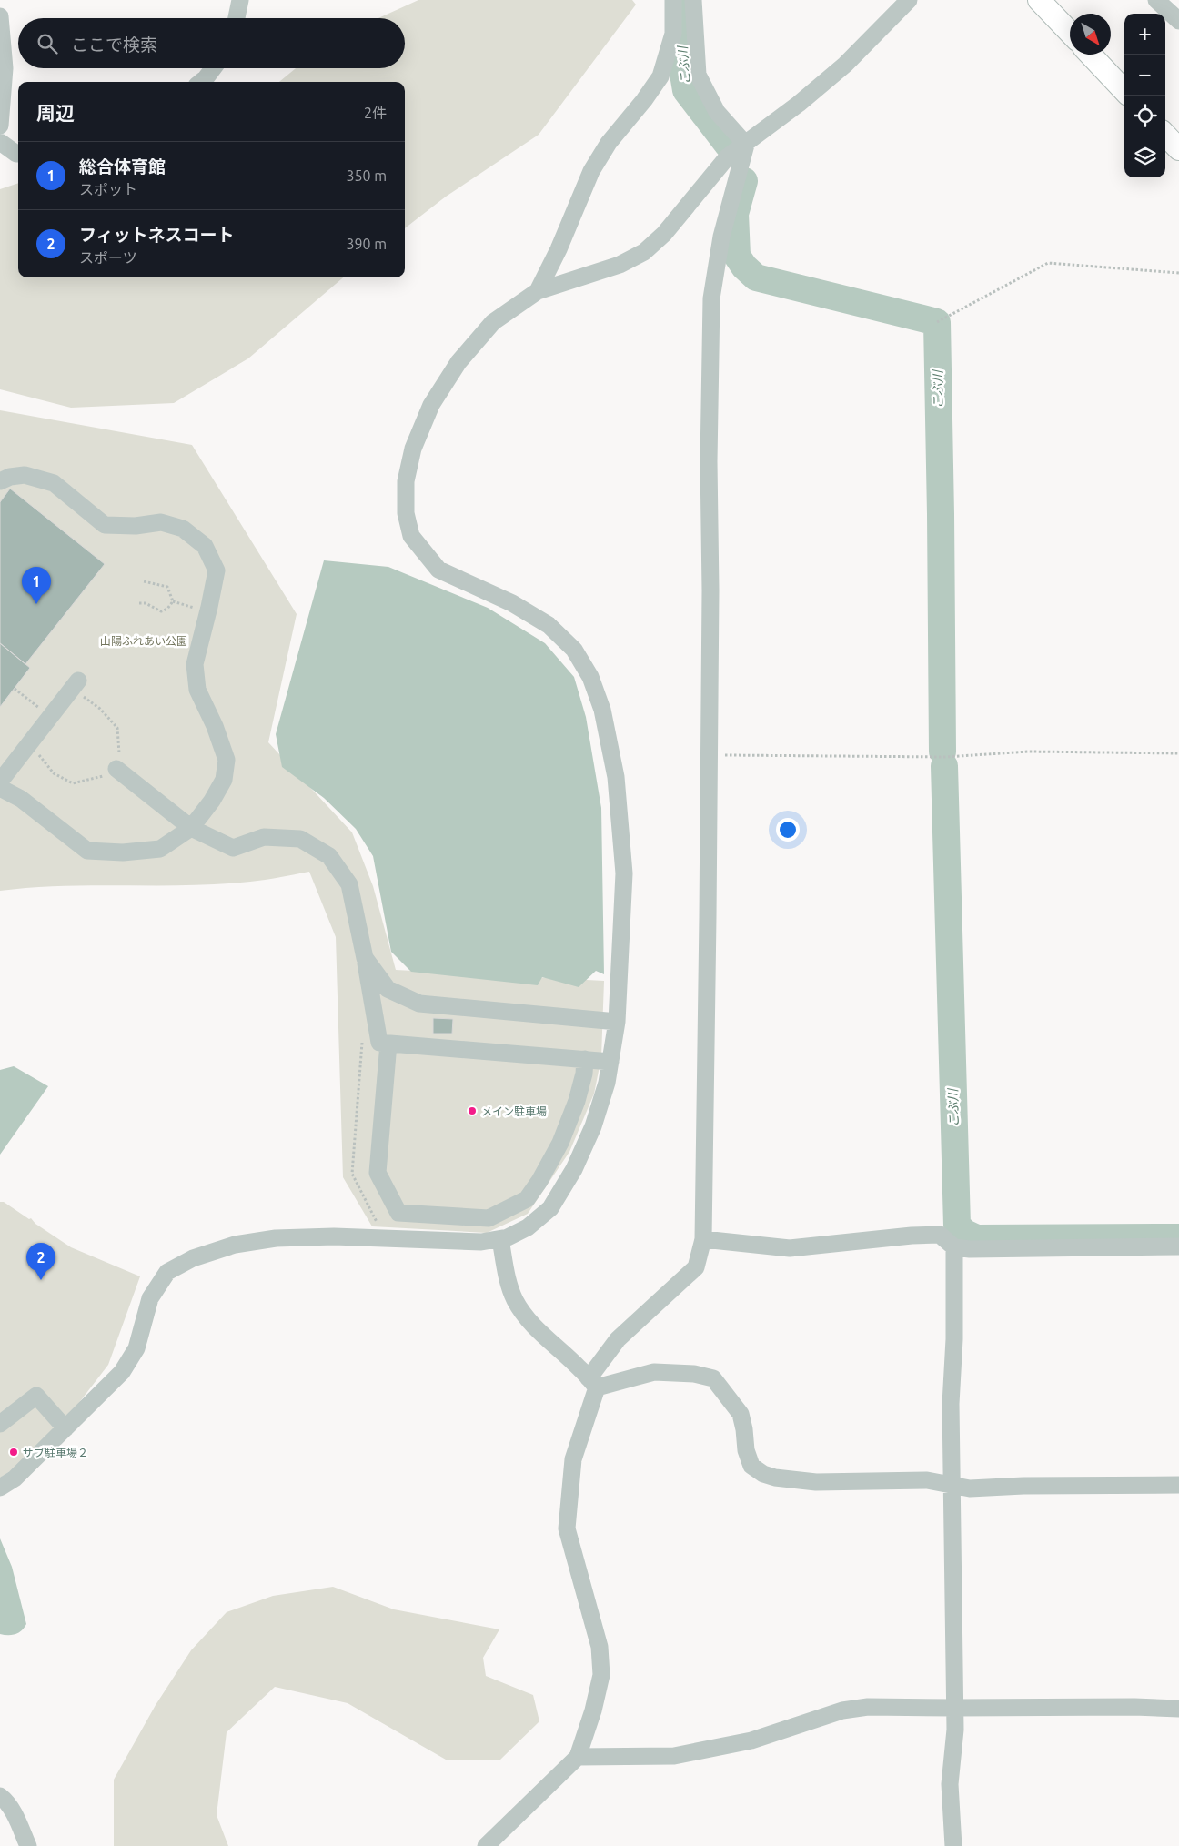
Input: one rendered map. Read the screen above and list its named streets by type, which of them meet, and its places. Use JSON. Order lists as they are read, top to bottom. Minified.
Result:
{"water":["こぶ川"],"parks":["山陽ふれあい公園"],"places":["メイン駐車場","サブ駐車場２"],"north":"bottom right","page":{"map_buttons":["+","−"],"search":"ここで検索","heading":["周辺","2件"],"list":[{"mark":"1","name":"総合体育館","note":"スポット","value":"350 m"},{"mark":"2","name":"フィットネスコート","note":"スポーツ","value":"390 m"}],"pins":["1","2"]}}
